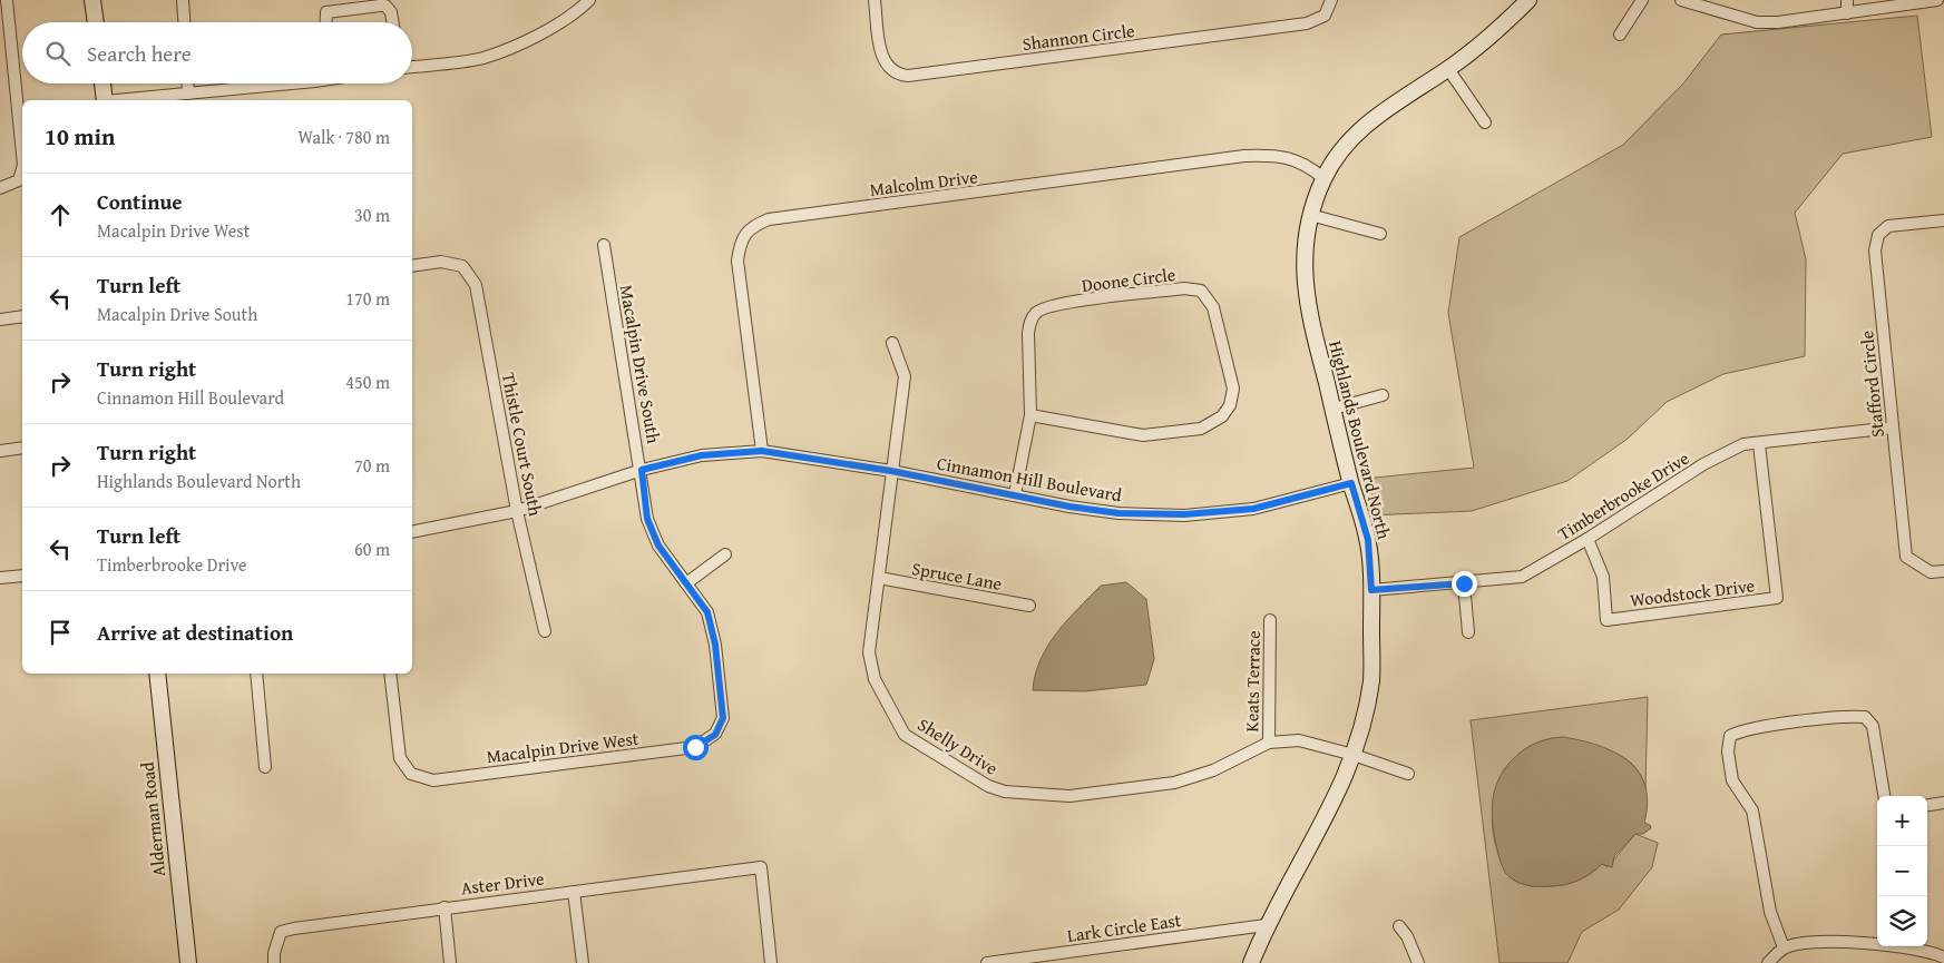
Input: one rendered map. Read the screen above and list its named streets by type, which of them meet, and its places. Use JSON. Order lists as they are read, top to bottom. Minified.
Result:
{"streets":{"street":["Shannon Circle","Malcolm Drive","Doone Circle","Macalpin Drive South","Stafford Circle","Highlands Boulevard North","Thistle Court South","Cinnamon Hill Boulevard","Timberbrooke Drive","Spruce Lane","Woodstock Drive","Keats Terrace","Shelly Drive","Macalpin Drive West","Alderman Road","Aster Drive","Lark Circle East"]},"crossings":[["Malcolm Drive","Highlands Boulevard North"],["Malcolm Drive","Cinnamon Hill Boulevard"],["Doone Circle","Cinnamon Hill Boulevard"],["Macalpin Drive South","Cinnamon Hill Boulevard"],["Macalpin Drive South","Macalpin Drive West"],["Stafford Circle","Timberbrooke Drive"],["Highlands Boulevard North","Cinnamon Hill Boulevard"],["Highlands Boulevard North","Timberbrooke Drive"],["Highlands Boulevard North","Shelly Drive"],["Highlands Boulevard North","Lark Circle East"],["Thistle Court South","Cinnamon Hill Boulevard"],["Cinnamon Hill Boulevard","Shelly Drive"],["Timberbrooke Drive","Woodstock Drive"],["Spruce Lane","Shelly Drive"],["Keats Terrace","Shelly Drive"]],"page":{"search":"Search here","heading":["10 min","Walk · 780 m"],"list":[["Continue","Macalpin Drive West","30 m"],["Turn left","Macalpin Drive South","170 m"],["Turn right","Cinnamon Hill Boulevard","450 m"],["Turn right","Highlands Boulevard North","70 m"],["Turn left","Timberbrooke Drive","60 m"],"Arrive at destination"],"map_buttons":["+","−"]}}
